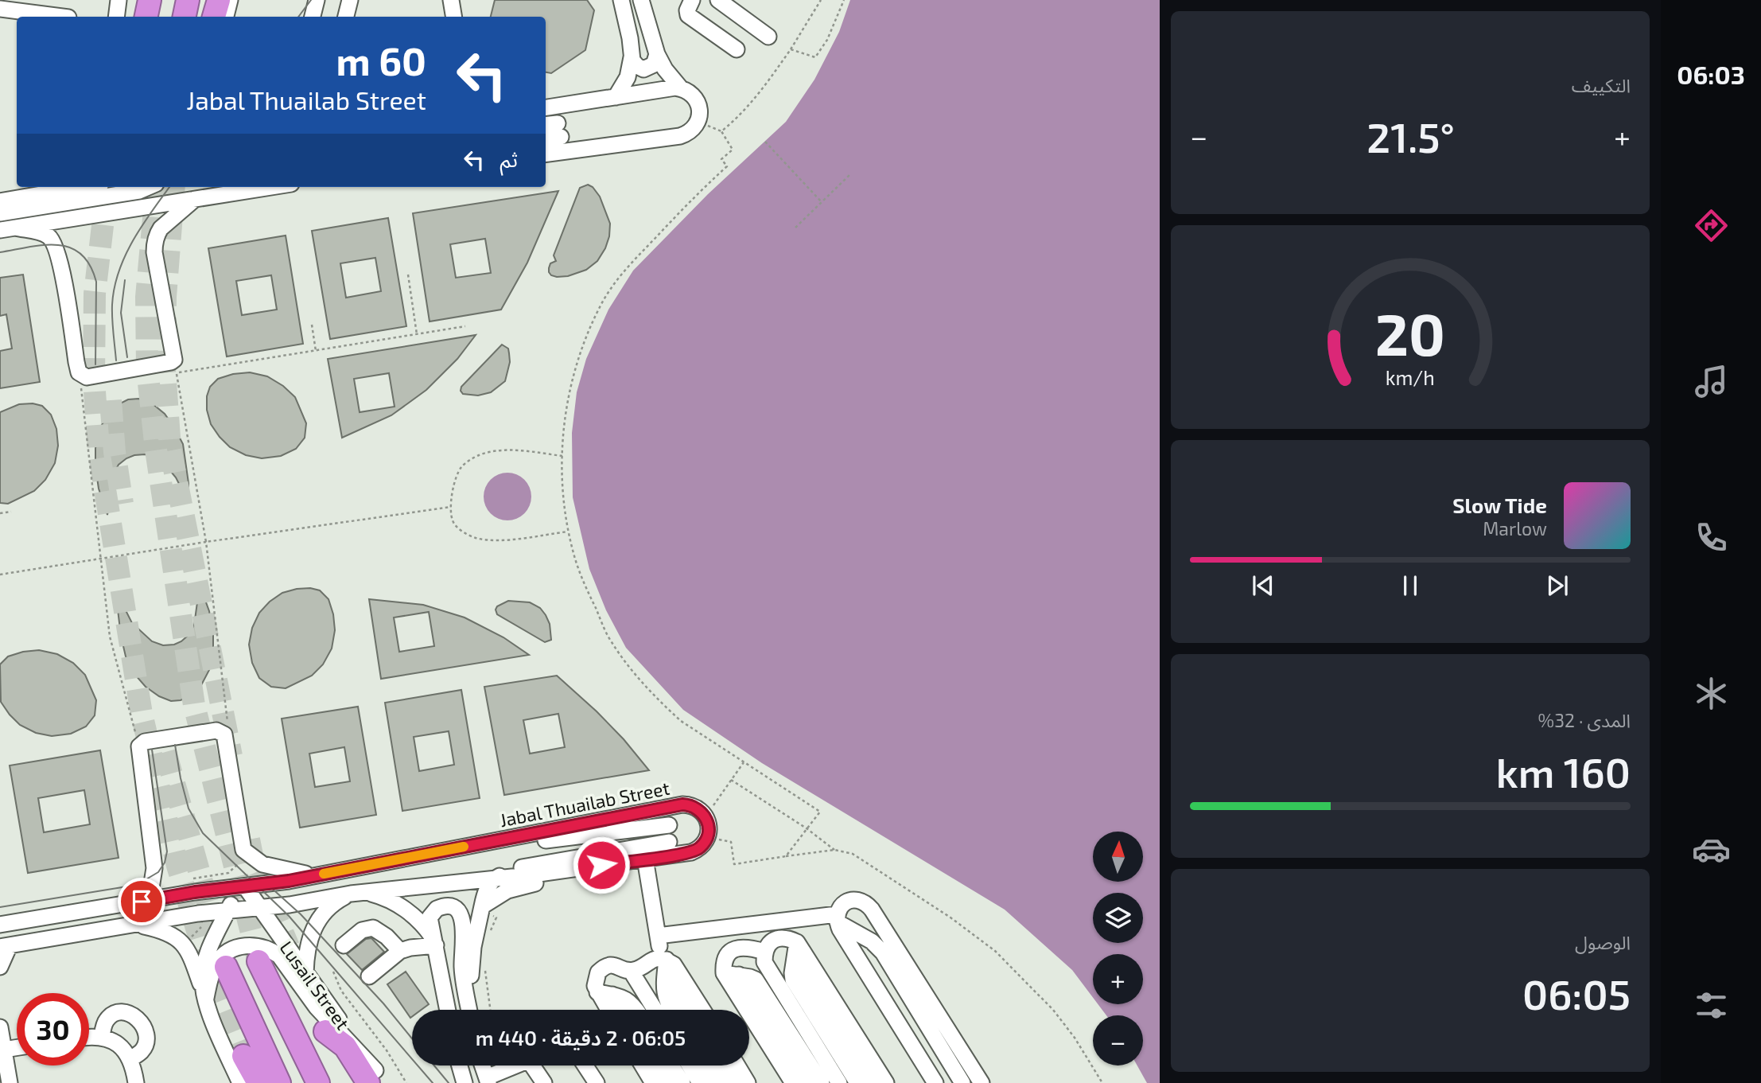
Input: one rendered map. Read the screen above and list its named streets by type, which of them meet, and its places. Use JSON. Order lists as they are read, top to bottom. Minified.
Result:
{"streets":{"highway":["Lusail Street"],"street":["Jabal Thuailab Street"]},"crossings":[["Jabal Thuailab Street","Lusail Street"]],"north":"top","page":{"tabs":"06:03","tile":["التكييف",["المدى · 32%","160 km"],["الوصول","06:05"]],"turn":["60 m","Jabal Thuailab Street"],"heat":["−","21.5°","+"],"then":"ثم","song":["Slow Tide","Marlow"],"map_buttons":["+","−"],"limit":"30","trip":"06:05 · 2 دقيقة · 440 m","gauge":["20","km/h"]}}
